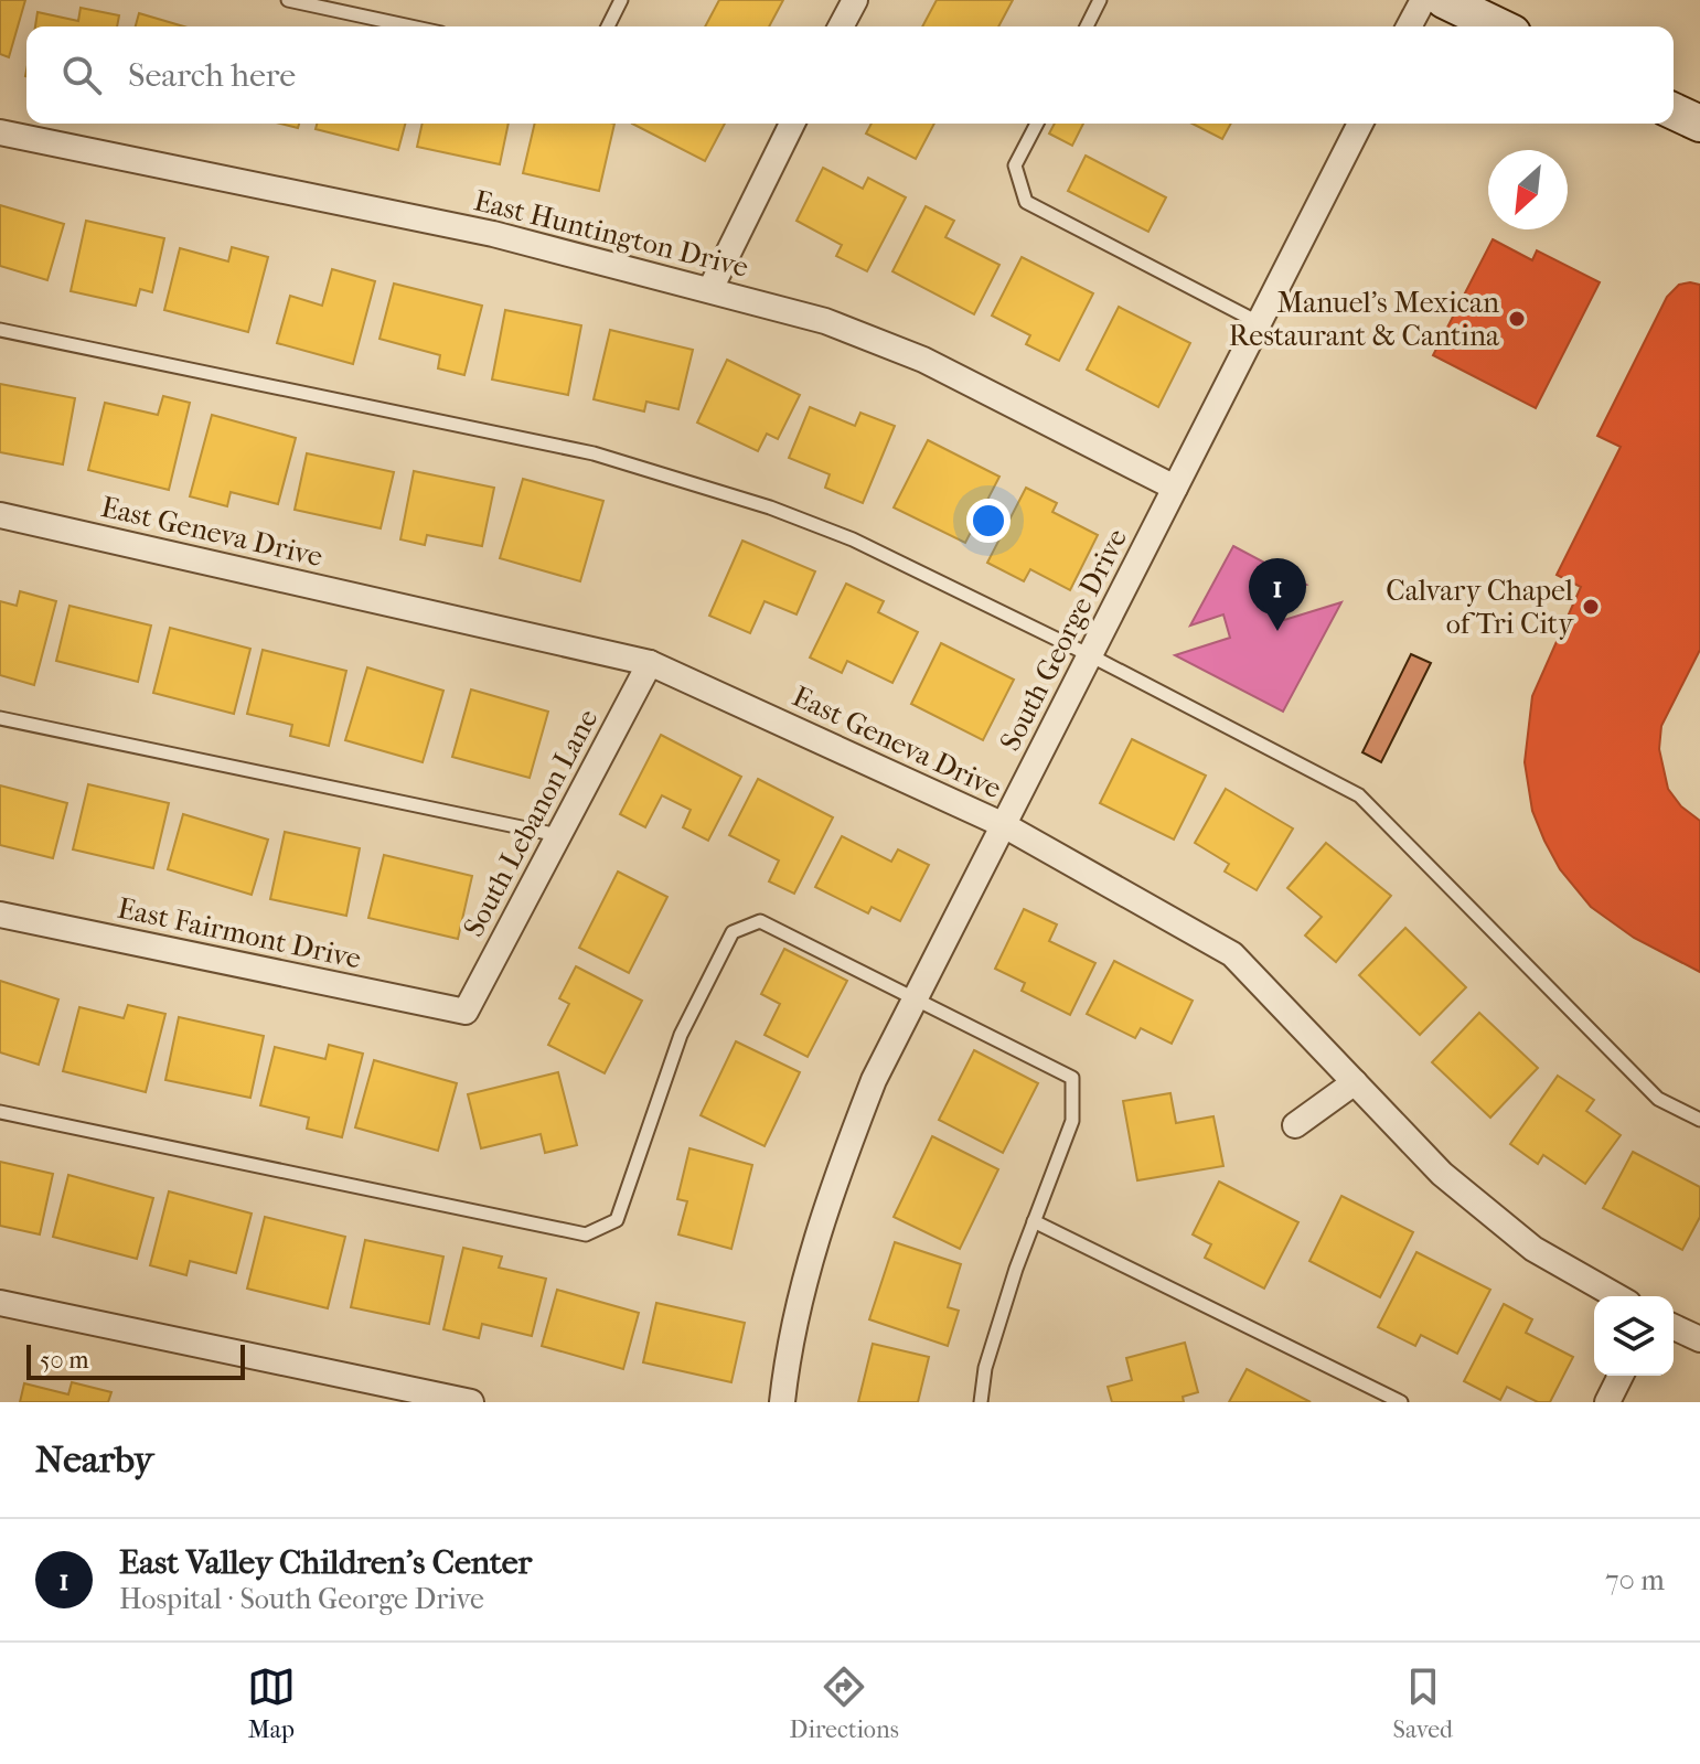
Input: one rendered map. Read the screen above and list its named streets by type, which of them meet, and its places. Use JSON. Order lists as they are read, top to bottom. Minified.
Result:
{"streets":{"street":["East Huntington Drive","East Geneva Drive","South George Drive","South Lebanon Lane","East Fairmont Drive"]},"crossings":[["East Huntington Drive","South George Drive"],["East Geneva Drive","South George Drive"],["East Geneva Drive","South Lebanon Lane"],["South Lebanon Lane","East Fairmont Drive"]],"places":["Manuel's Mexican Restaurant & Cantina","Calvary Chapel of Tri City"],"scale_bar":"50 m","north":"bottom left","page":{"search":"Search here","pins":"1","scale":"50 m","heading":"Nearby","list":[{"mark":"1","name":"East Valley Children's Center","note":"Hospital · South George Drive","value":"70 m"}],"nav":["Map","Directions","Saved"]}}
